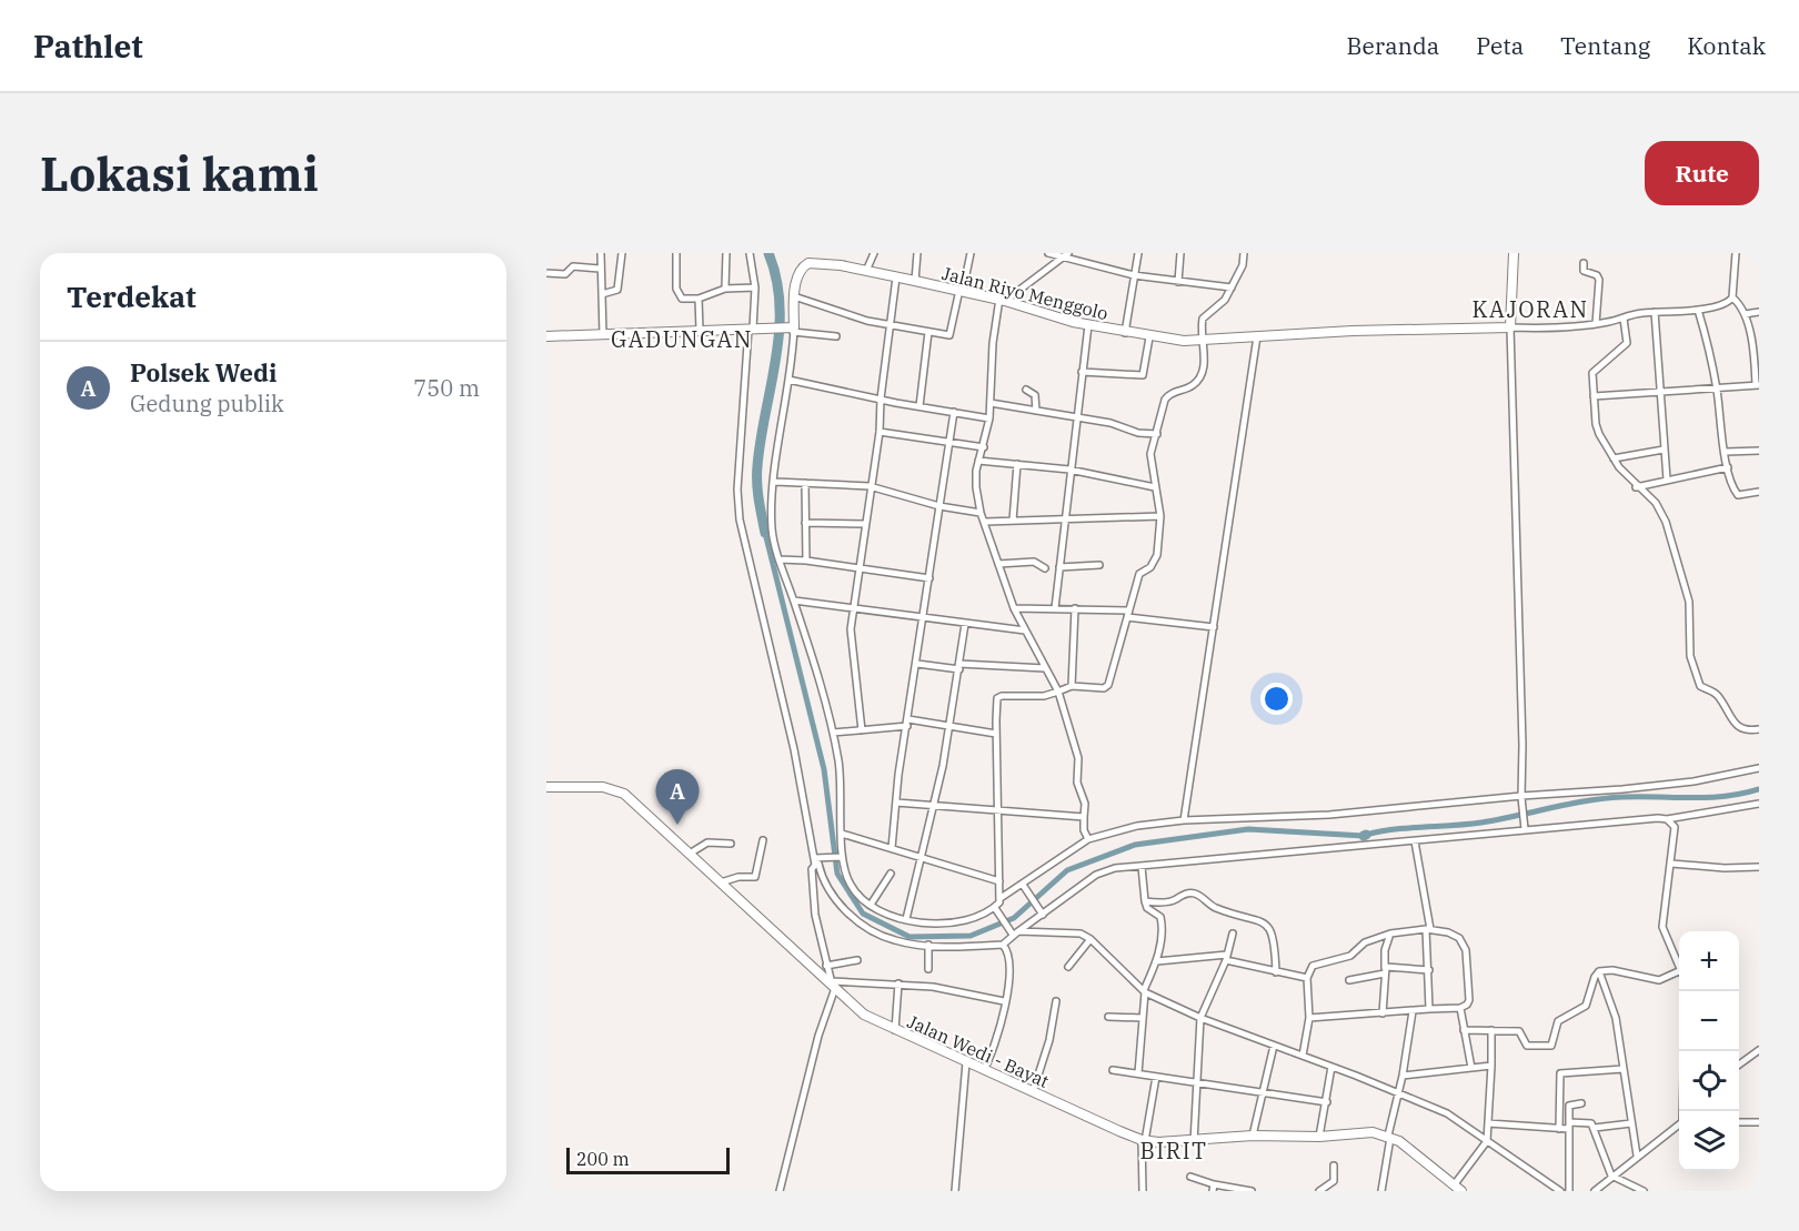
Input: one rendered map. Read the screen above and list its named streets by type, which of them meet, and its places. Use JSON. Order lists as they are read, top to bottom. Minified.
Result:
{"streets":{"street":["Jalan Riyo Menggolo","Jalan Wedi - Bayat"]},"districts":["KAJORAN","GADUNGAN","BIRIT"],"scale_bar":"200 m","page":{"header":"Pathlet","nav":["Beranda","Peta","Tentang","Kontak"],"buttons":"Rute","title":"Lokasi kami","heading":"Terdekat","list":[{"mark":"A","name":"Polsek Wedi","note":"Gedung publik","value":"750 m"}],"pins":"A","map_buttons":["+","−"],"scale":"200 m"}}
